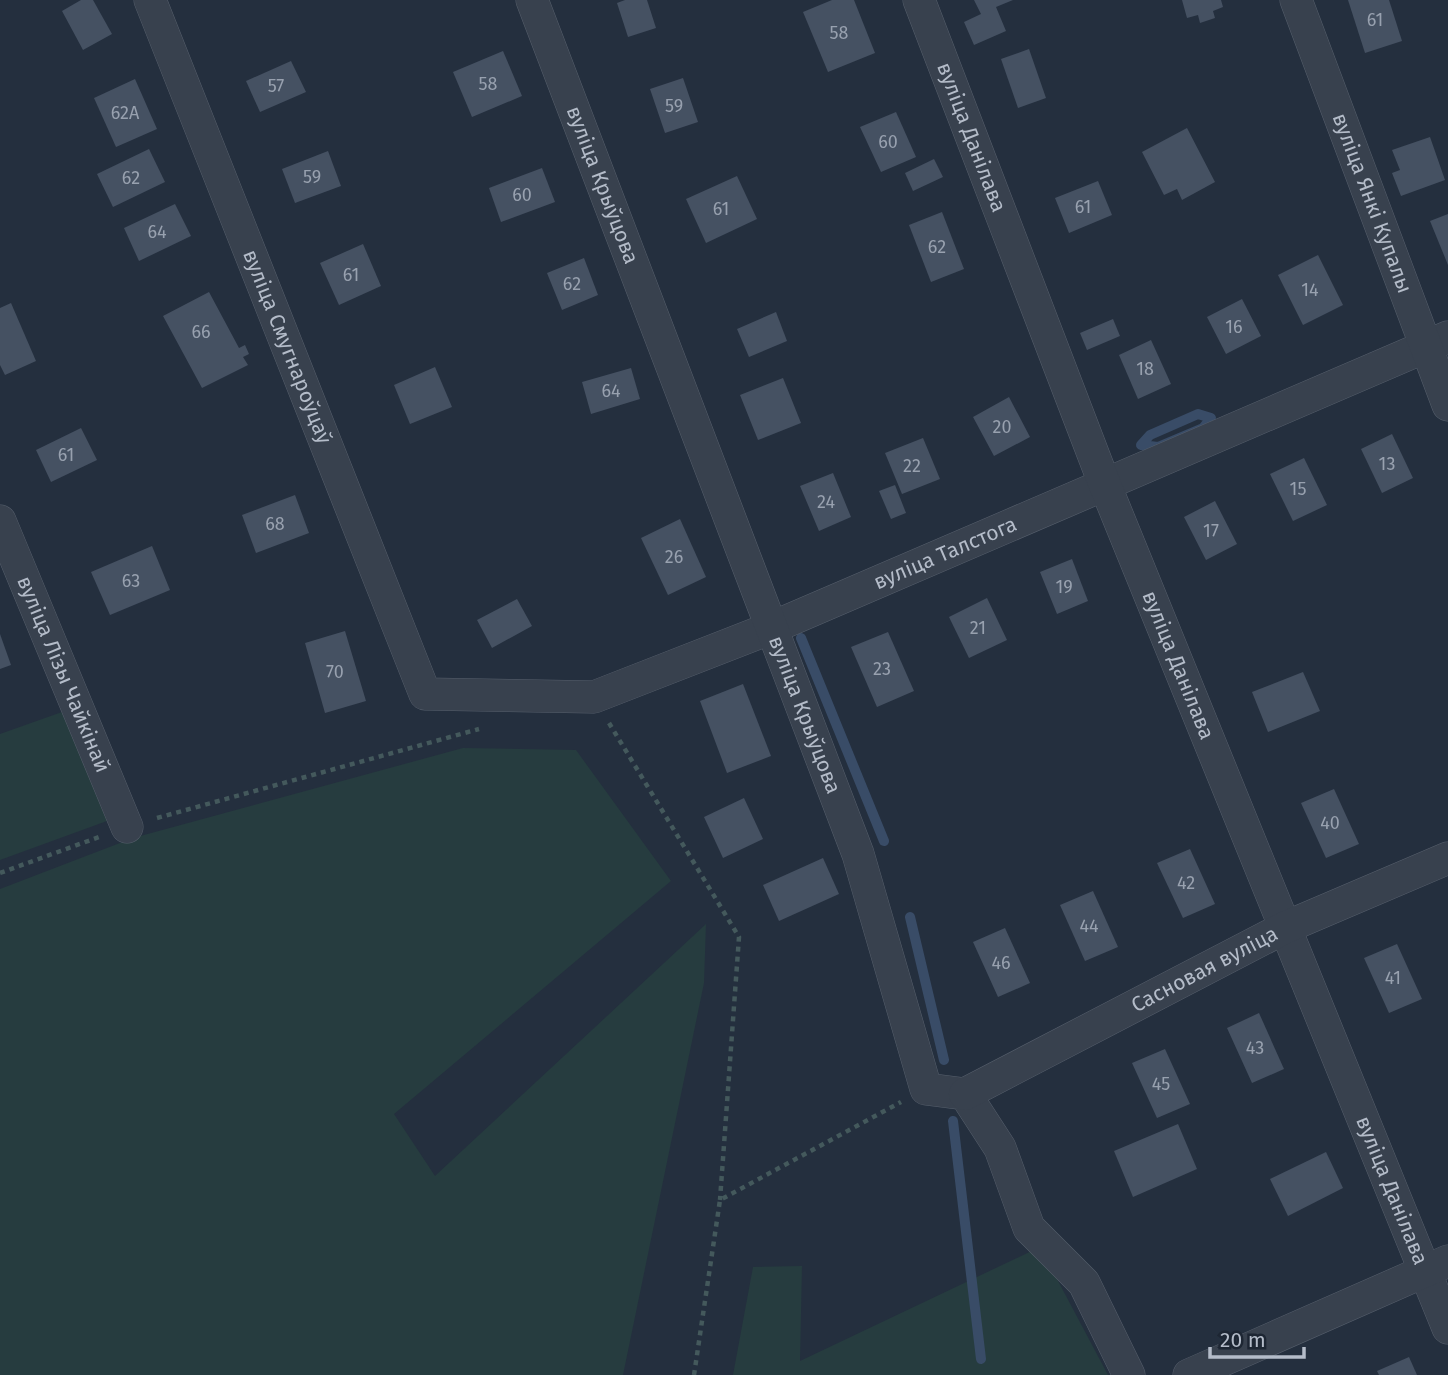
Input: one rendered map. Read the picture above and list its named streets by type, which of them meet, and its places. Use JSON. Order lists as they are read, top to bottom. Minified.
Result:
{"streets":{"street":["вуліца Данілава","вуліца Крыўцова","вуліца Янкі Купалы","вуліца Смугнароўцаў","вуліца Талстога","вуліца Лізы Чайкінай","Сасновая вуліца"]},"crossings":[["вуліца Данілава","вуліца Талстога"],["вуліца Данілава","Сасновая вуліца"],["вуліца Крыўцова","вуліца Талстога"],["вуліца Янкі Купалы","вуліца Талстога"],["вуліца Смугнароўцаў","вуліца Талстога"]],"house_numbers":["61","58","58","57","59","62А","60","59","62","60","61","61","64","62","61","62","14","16","66","18","64","20","61","13","22","15","24","68","17","26","63","19","21","23","70","40","42","44","46","41","43","45"],"scale_bar":"20 m"}
